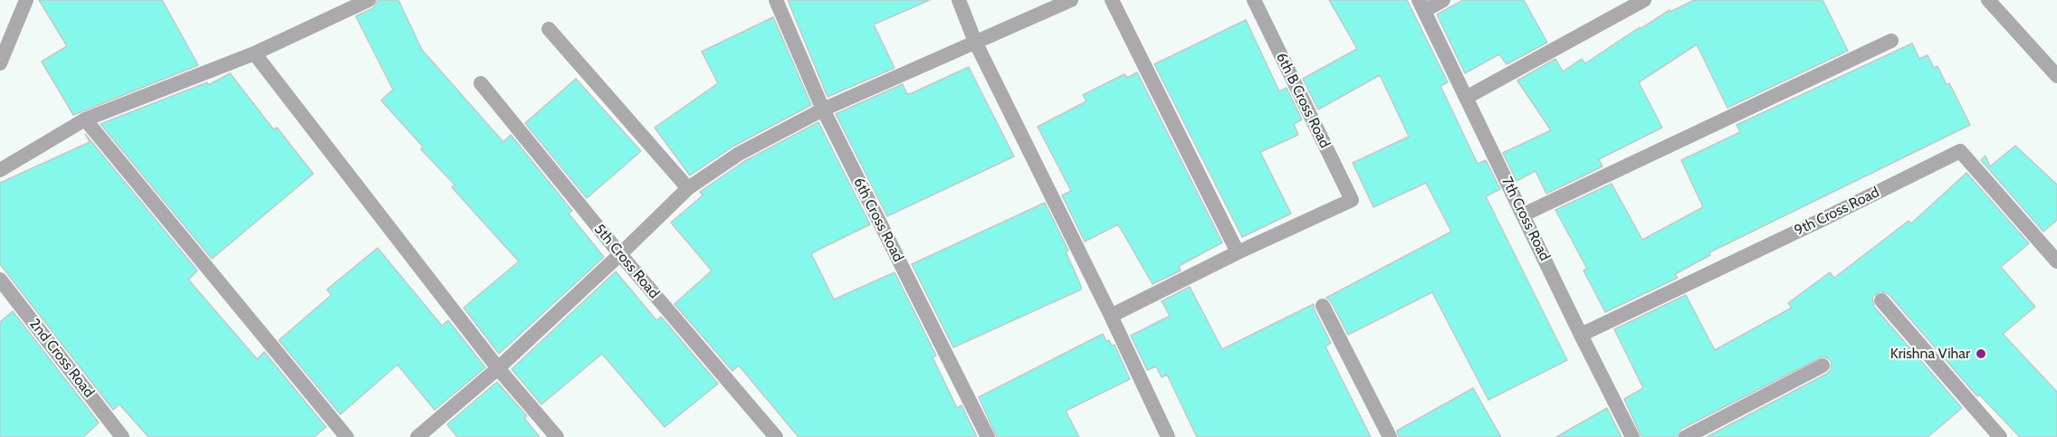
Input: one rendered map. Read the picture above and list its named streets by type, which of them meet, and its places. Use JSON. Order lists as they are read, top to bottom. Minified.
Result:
{"streets":{"street":["6th B Cross Road","9th Cross Road","7th Cross Road","6th Cross Road","5th Cross Road","2nd Cross Road"]},"crossings":[["9th Cross Road","7th Cross Road"]],"places":["Krishna Vihar"]}
